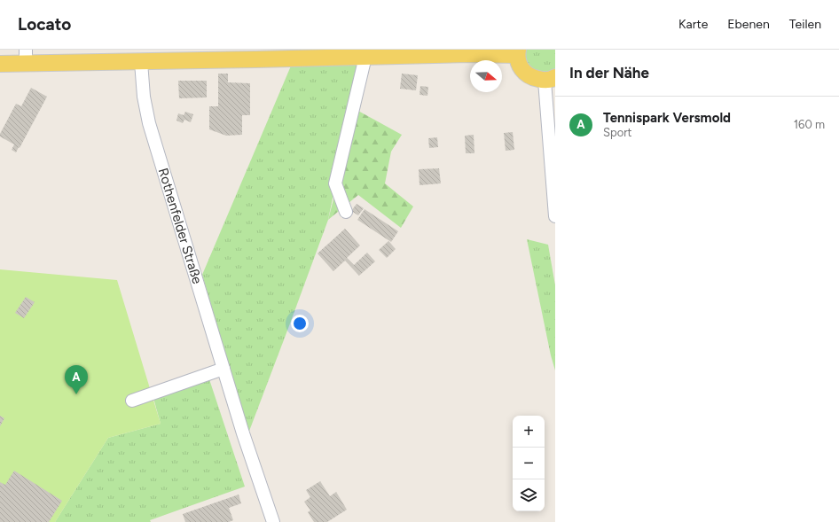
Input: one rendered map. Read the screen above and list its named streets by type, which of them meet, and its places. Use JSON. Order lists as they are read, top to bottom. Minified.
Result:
{"streets":{"street":["Rothenfelder Straße"]},"north":"right","page":{"header":"Locato","nav":["Karte","Ebenen","Teilen"],"heading":"In der Nähe","list":[{"mark":"A","name":"Tennispark Versmold","note":"Sport","value":"160 m"}],"pins":"A","map_buttons":["+","−"]}}
